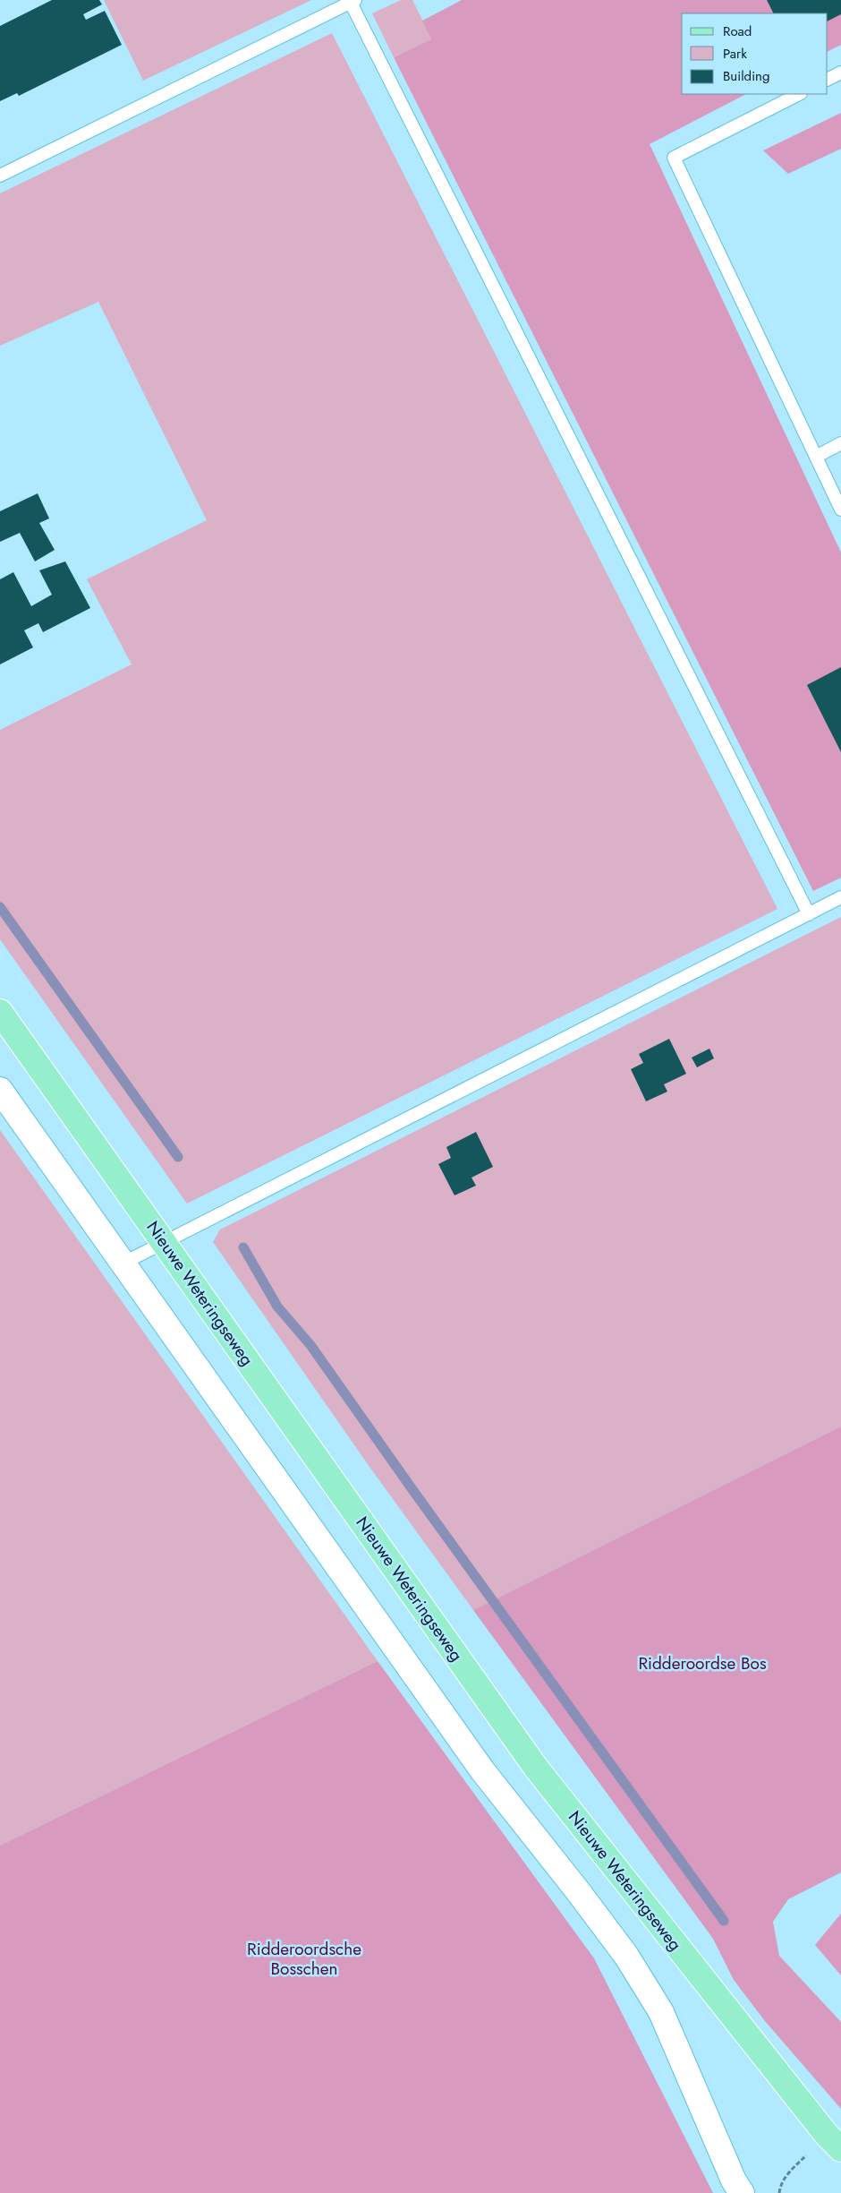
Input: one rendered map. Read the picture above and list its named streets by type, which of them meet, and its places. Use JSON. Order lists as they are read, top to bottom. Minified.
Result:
{"streets":{"main road":["Nieuwe Weteringseweg"]},"parks":["Ridderoordse Bos","Ridderoordsche Bosschen"],"legend":["Road","Park","Building"]}
